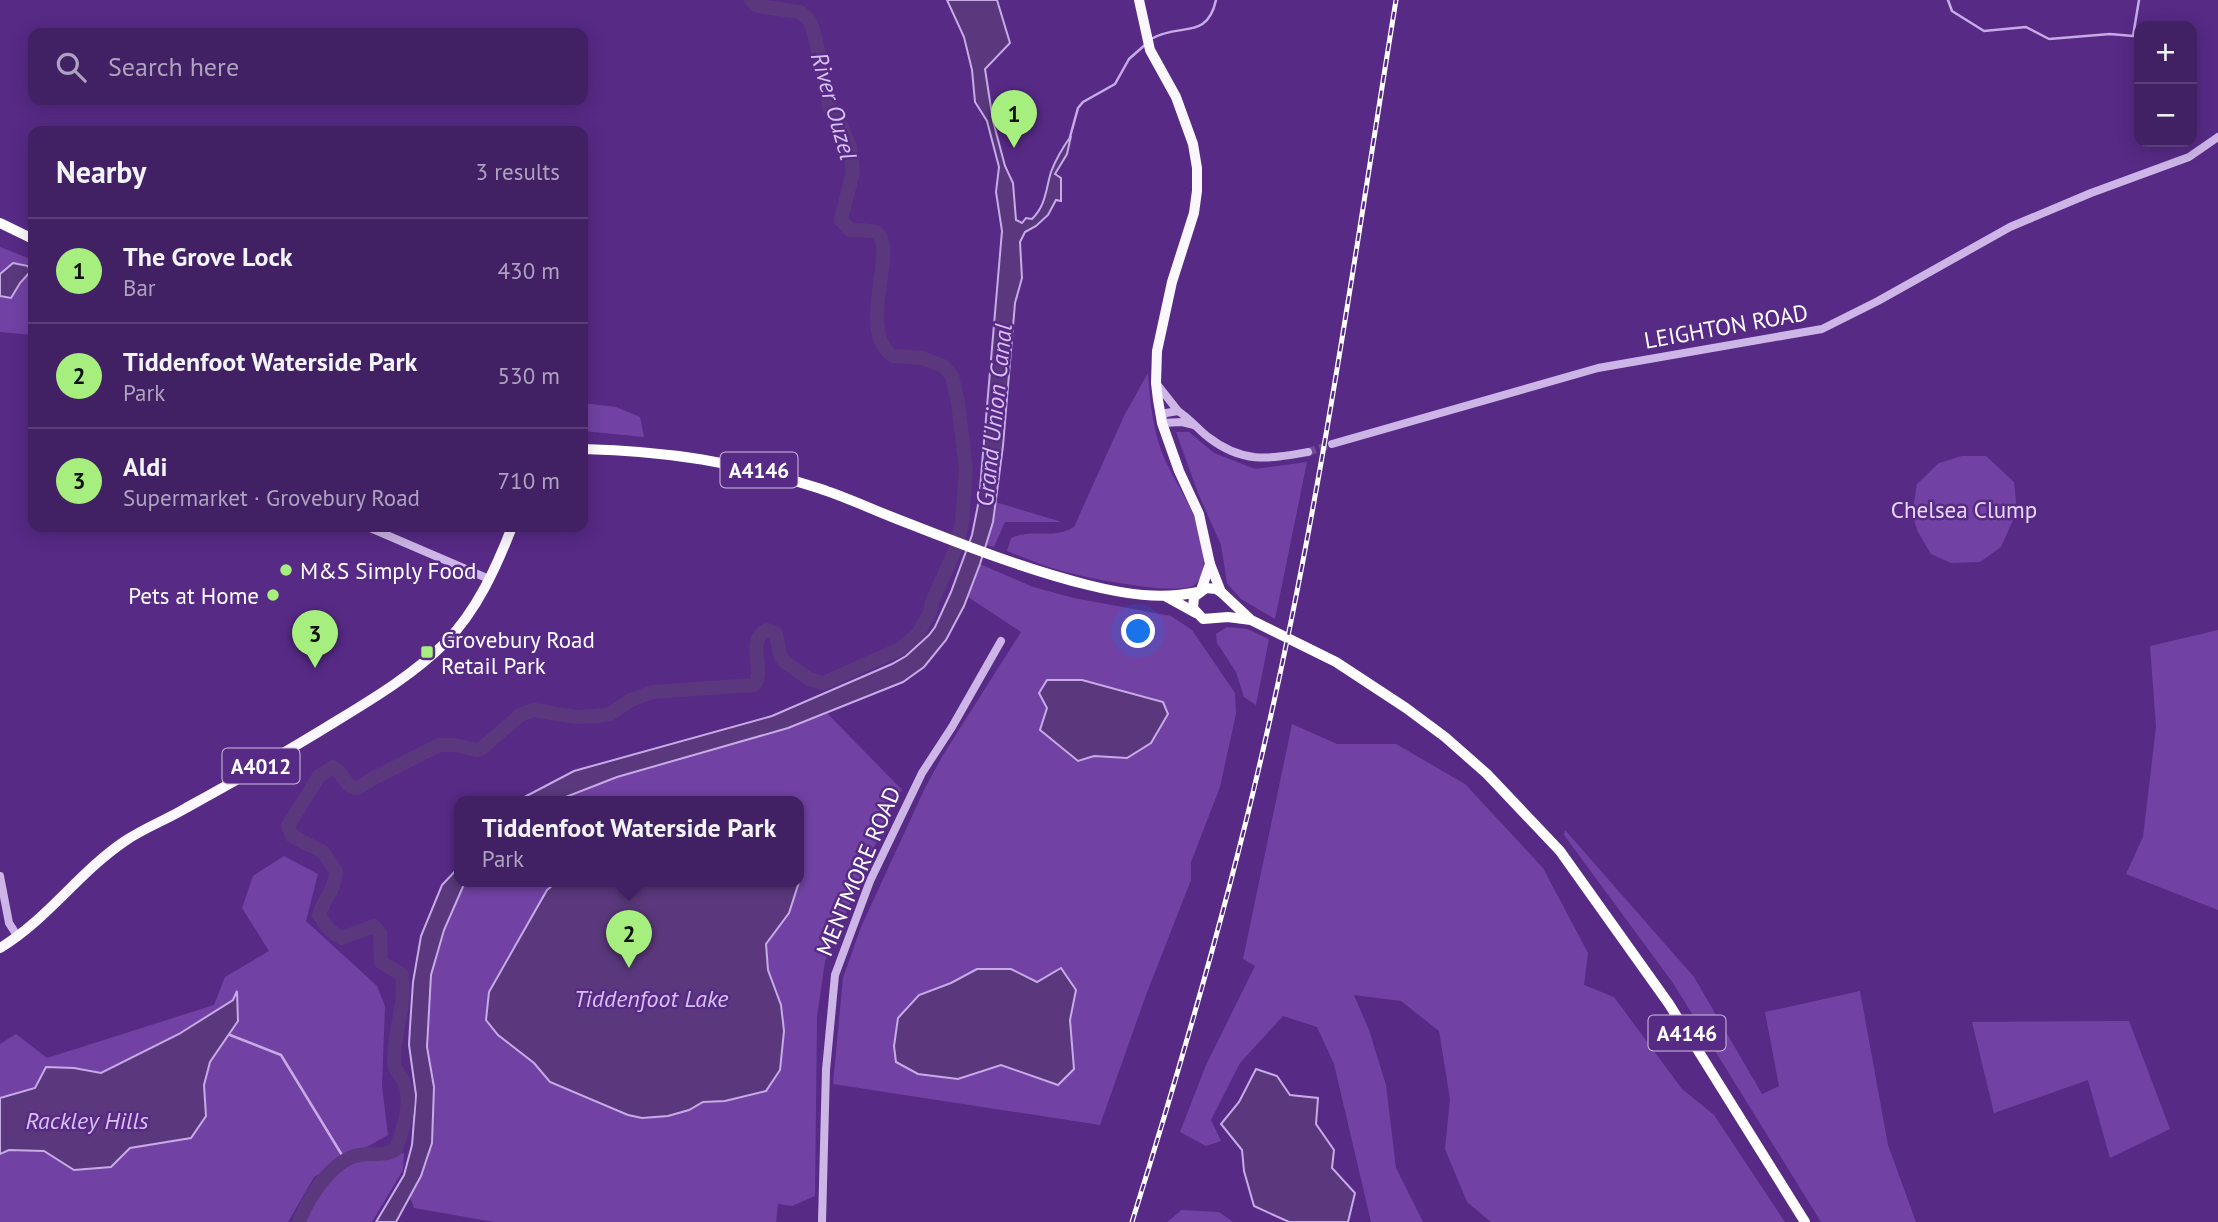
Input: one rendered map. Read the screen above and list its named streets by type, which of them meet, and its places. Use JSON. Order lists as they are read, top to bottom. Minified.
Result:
{"streets":{"highway":["A4146"],"main road":["A4012"],"street":["LEIGHTON ROAD","MENTMORE ROAD"]},"water":["River Ouzel","Grand Union Canal","Tiddenfoot Lake","Rackley Hills"],"parks":["Chelsea Clump"],"places":{"other":["M&S Simply Food","Pets at Home"],"transit":["Grovebury Road Retail Park"]},"page":{"map_buttons":["+","−"],"search":"Search here","pins":["1","3","2"],"heading":["Nearby","3 results"],"list":[{"mark":"1","name":"The Grove Lock","note":"Bar","value":"430 m"},{"mark":"2","name":"Tiddenfoot Waterside Park","note":"Park","value":"530 m"},{"mark":"3","name":"Aldi","note":"Supermarket · Grovebury Road","value":"710 m"}],"popup":["Tiddenfoot Waterside Park","Park"]}}
